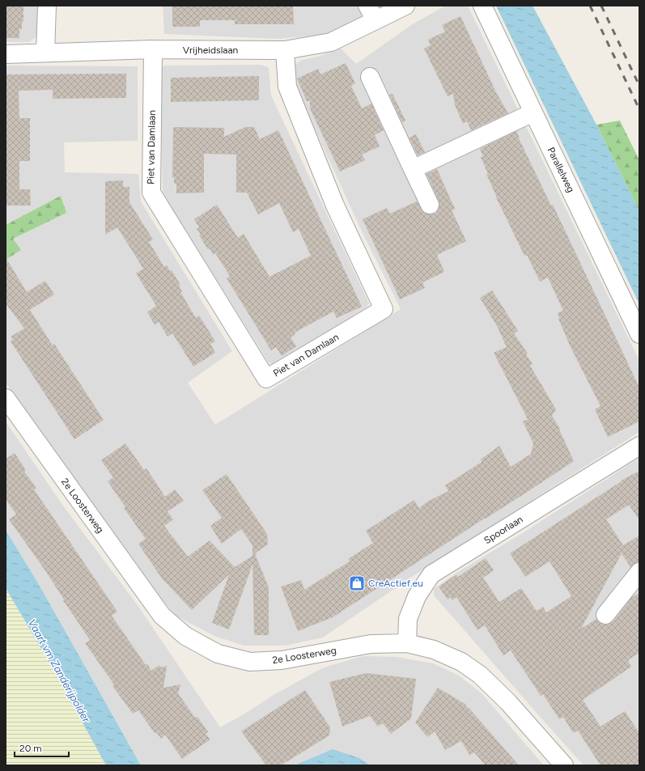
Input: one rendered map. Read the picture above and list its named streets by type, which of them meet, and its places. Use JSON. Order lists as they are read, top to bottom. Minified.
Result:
{"streets":{"street":["Vrijheidslaan","Piet van Damlaan","Parallelweg","2e Loosterweg","Spoorlaan"]},"crossings":[["Vrijheidslaan","Piet van Damlaan"],["2e Loosterweg","Spoorlaan"]],"water":["Vaart vm Zanderijpolder"],"places":{"shop":["CreActief.eu"]},"scale_bar":"20 m"}
